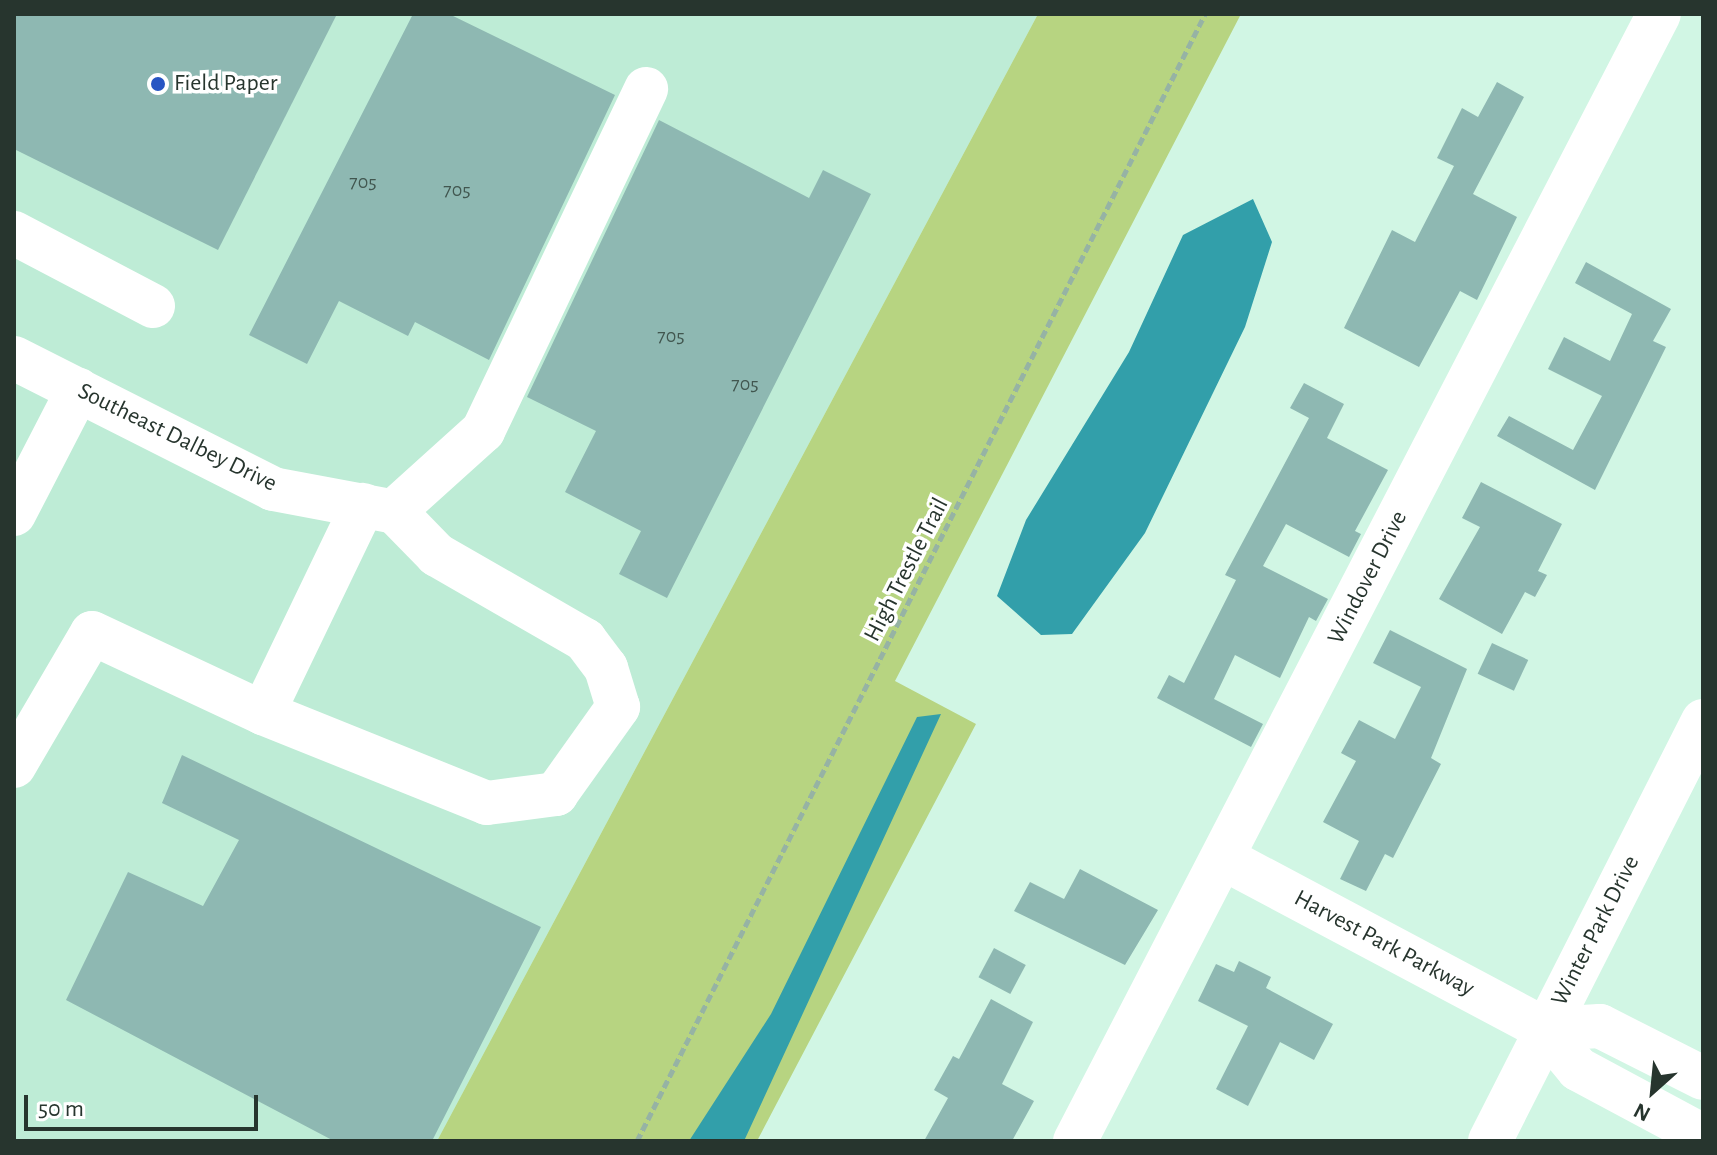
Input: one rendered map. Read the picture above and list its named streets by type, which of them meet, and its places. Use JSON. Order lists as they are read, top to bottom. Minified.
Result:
{"streets":{"street":["Southeast Dalbey Drive","Windover Drive","Winter Park Drive","Harvest Park Parkway"],"path":["High Trestle Trail"]},"crossings":[["Windover Drive","Harvest Park Parkway"],["Winter Park Drive","Harvest Park Parkway"]],"places":["Field Paper"],"house_numbers":["705","705","705","705"],"scale_bar":"50 m","north":"bottom left"}
